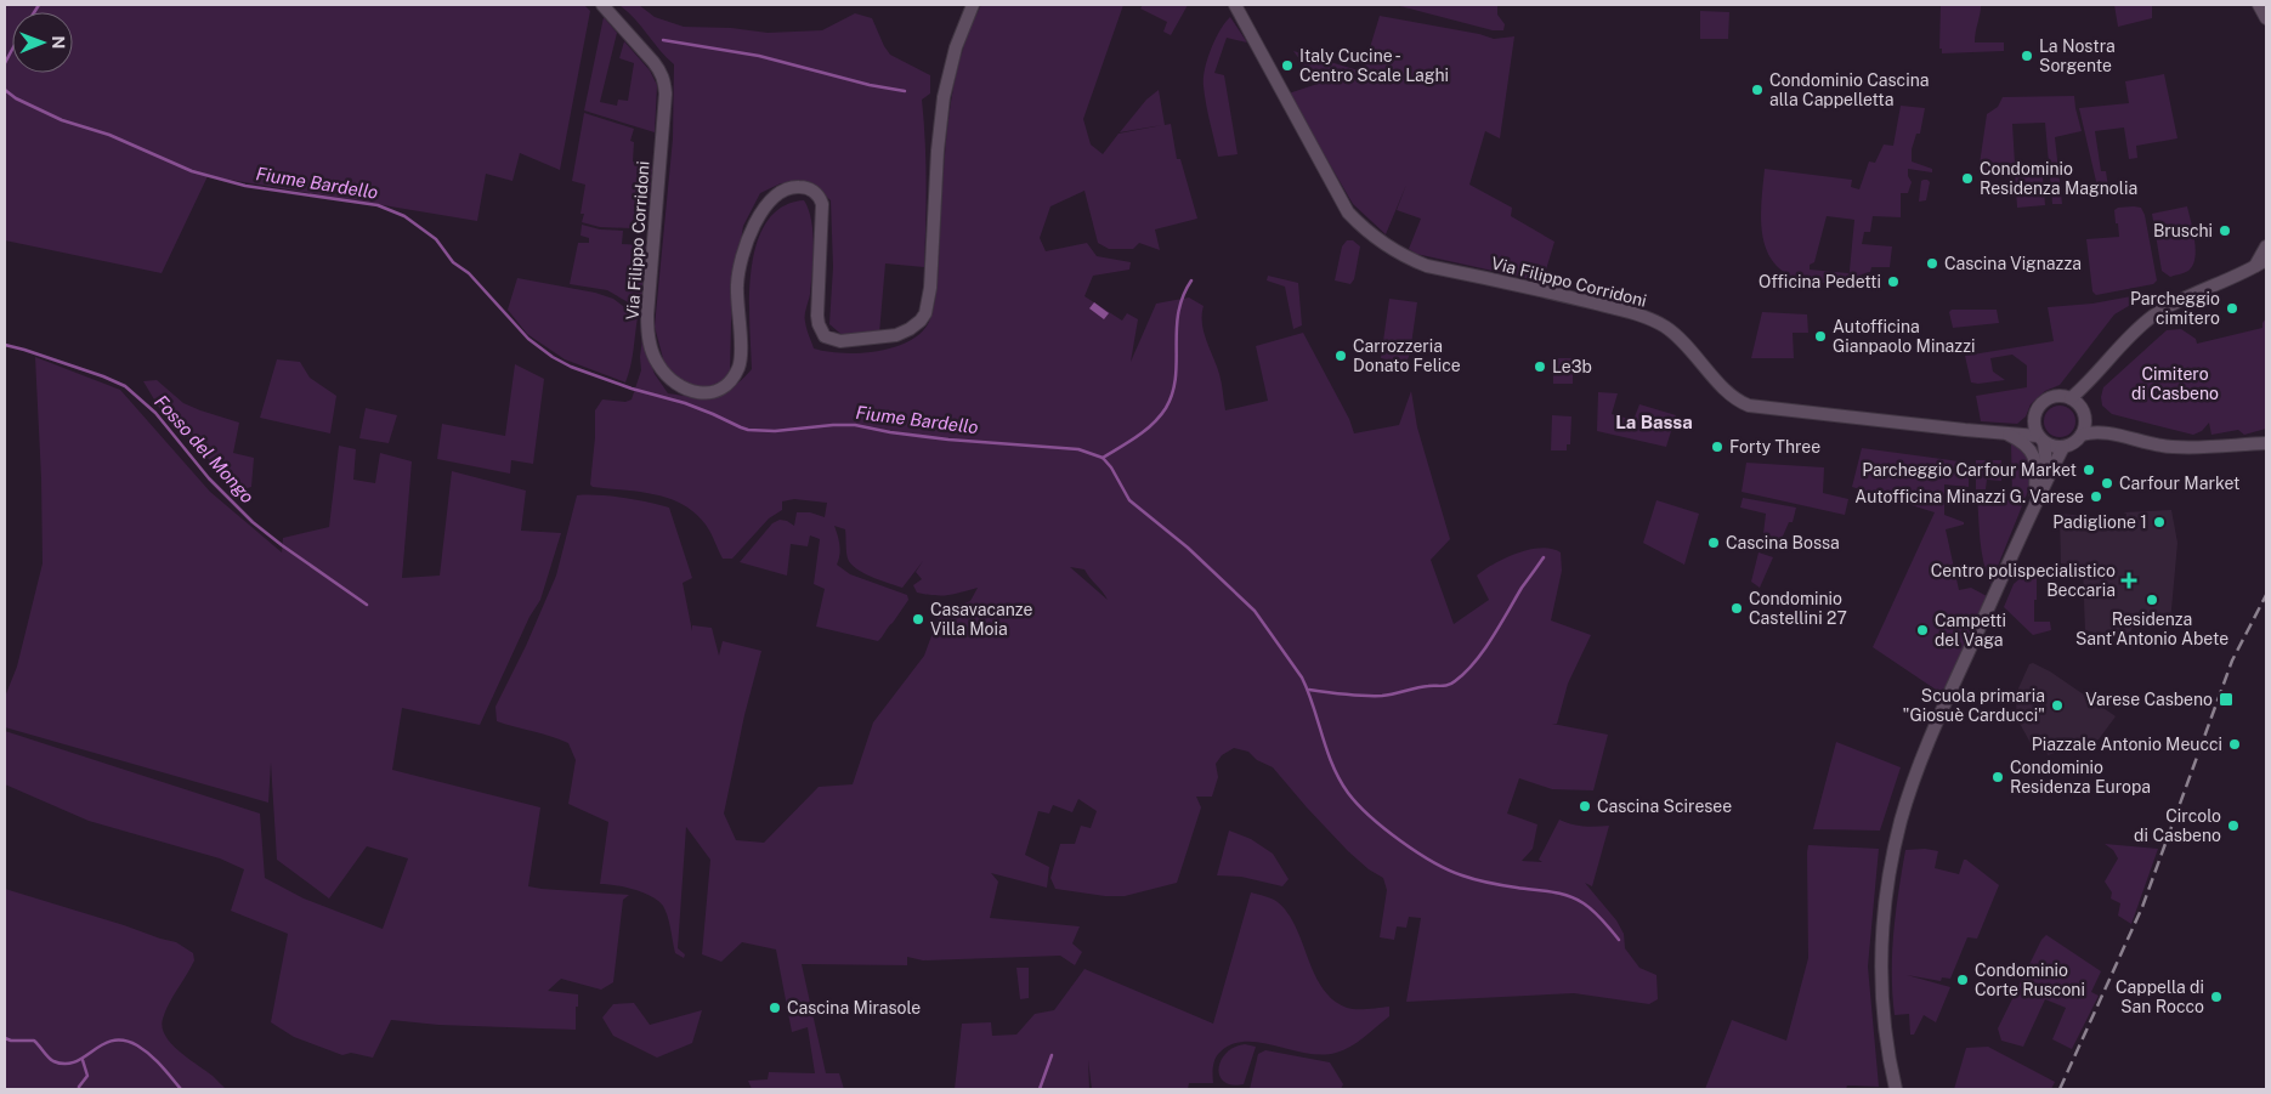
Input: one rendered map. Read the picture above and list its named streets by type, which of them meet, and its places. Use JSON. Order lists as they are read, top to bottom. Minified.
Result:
{"streets":{"street":["Via Filippo Corridoni"]},"districts":["La Bassa"],"water":["Fiume Bardello","Fosso del Mongo"],"parks":["Cimitero di Casbeno"],"places":{"other":["La Nostra Sorgente","Italy Cucine - Centro Scale Laghi","Condominio Cascina alla Cappelletta","Condominio Residenza Magnolia","Bruschi","Cascina Vignazza","Officina Pedetti","Parcheggio cimitero","Autofficina Gianpaolo Minazzi","Carrozzeria Donato Felice","Le3b","Forty Three","Parcheggio Carfour Market","Carfour Market","Autofficina Minazzi G. Varese","Padiglione 1","Cascina Bossa","Residenza Sant'Antonio Abete","Condominio Castellini 27","Casavacanze Villa Moia","Campetti del Vaga","Scuola primaria \"Giosuè Carducci\"","Piazzale Antonio Meucci","Condominio Residenza Europa","Cascina Sciresee","Circolo di Casbeno","Condominio Corte Rusconi","Cappella di San Rocco","Cascina Mirasole"],"health":["Centro polispecialistico Beccaria"],"transit":["Varese Casbeno"]},"north":"right"}
